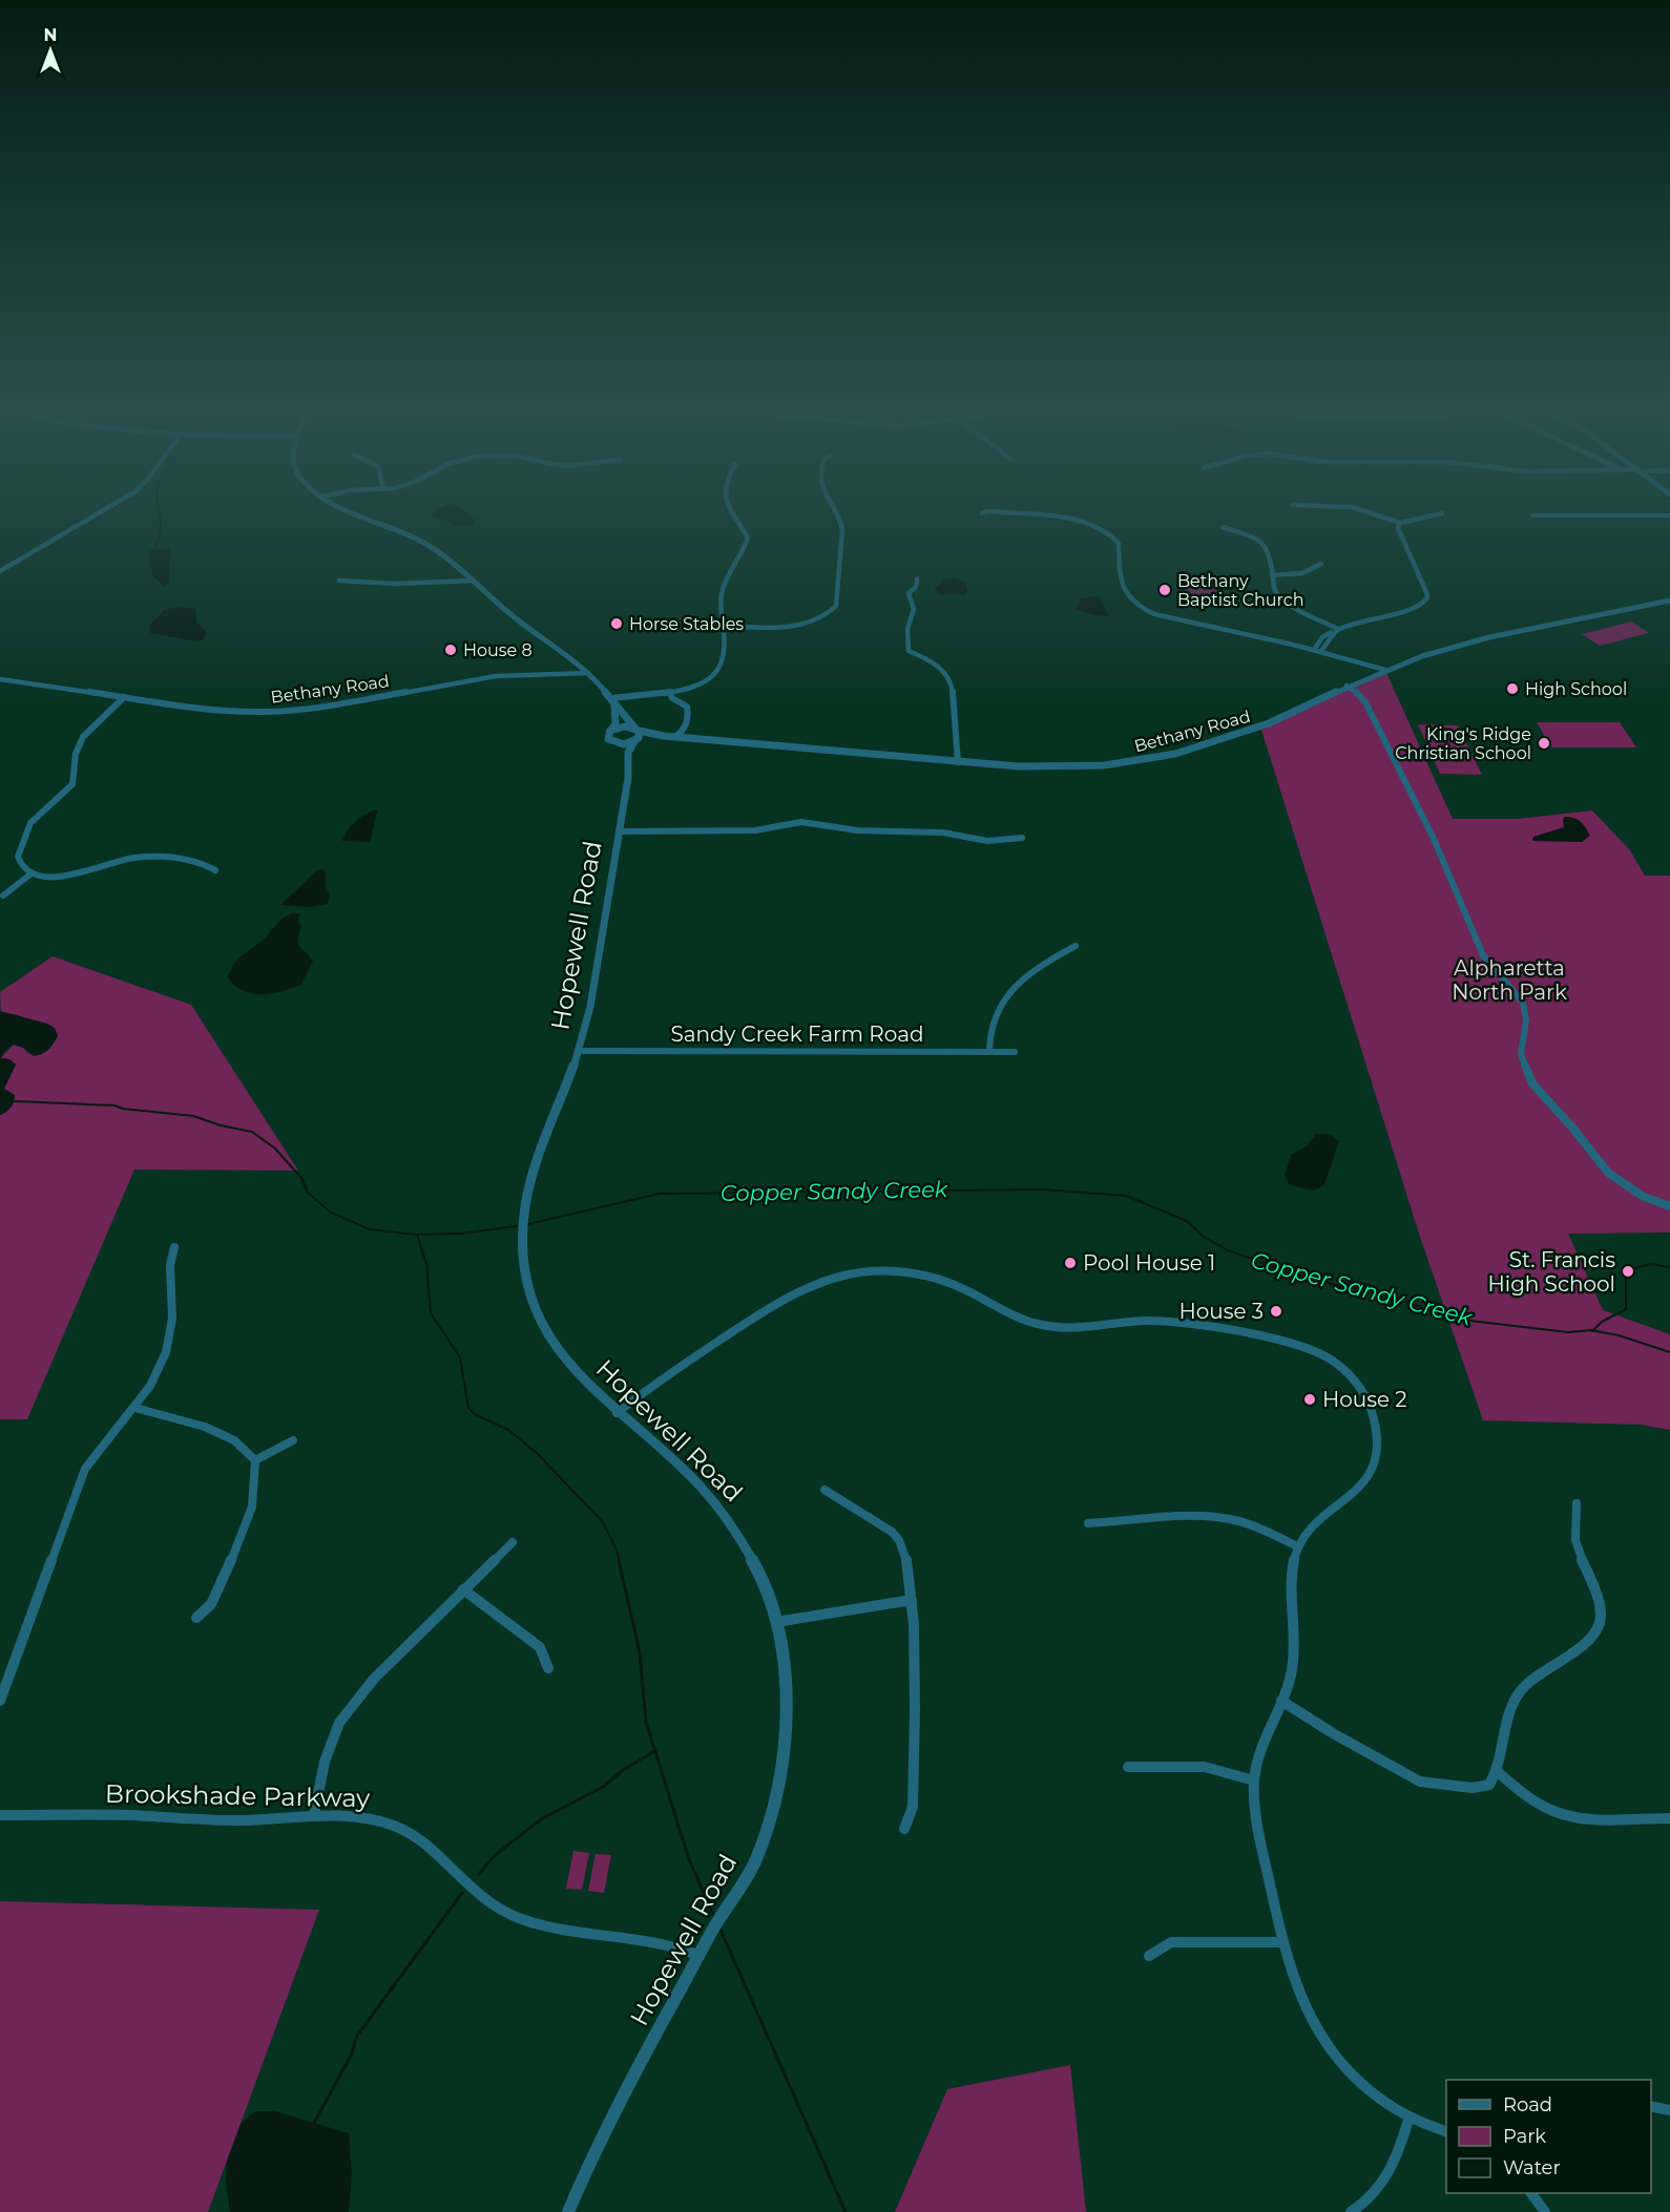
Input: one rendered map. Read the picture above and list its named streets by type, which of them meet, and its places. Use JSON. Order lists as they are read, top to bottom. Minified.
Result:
{"streets":{"street":["Bethany Road","Hopewell Road","Sandy Creek Farm Road","Brookshade Parkway"]},"crossings":[["Bethany Road","Hopewell Road"],["Hopewell Road","Sandy Creek Farm Road"],["Hopewell Road","Brookshade Parkway"]],"water":["Copper Sandy Creek"],"parks":["Alpharetta North Park"],"places":["Bethany Baptist Church","Horse Stables","House 8","High School","King's Ridge Christian School","Pool House 1","St. Francis High School","House 3","House 2"],"legend":["Road","Park","Water"],"north":"top"}
